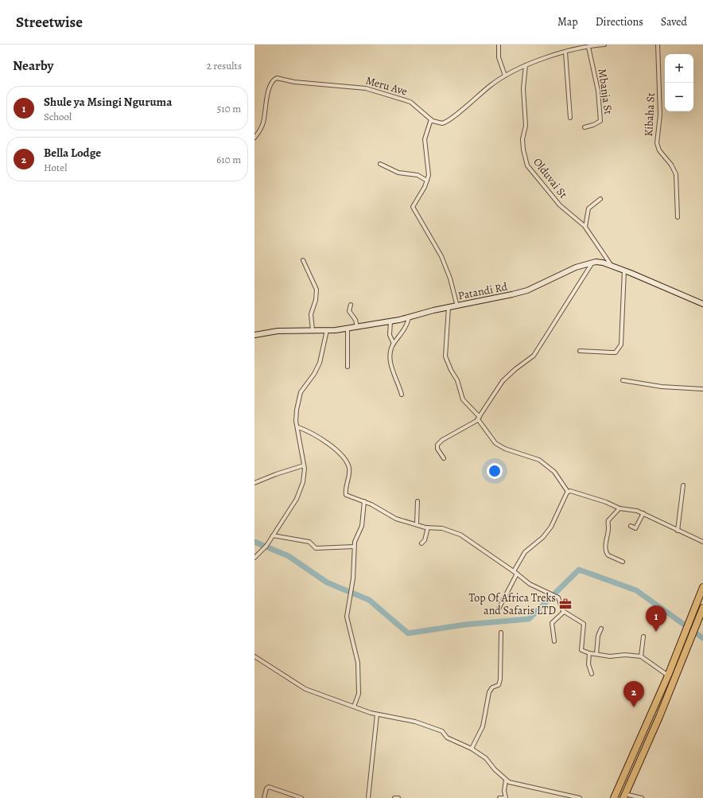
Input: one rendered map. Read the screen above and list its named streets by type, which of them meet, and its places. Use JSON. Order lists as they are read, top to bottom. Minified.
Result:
{"streets":{"street":["Meru Ave","Mbanja St","Kibaha St","Olduvai St","Patandi Rd"]},"crossings":[["Meru Ave","Mbanja St"],["Meru Ave","Olduvai St"],["Olduvai St","Patandi Rd"]],"places":{"office":["Top Of Africa Treks and Safaris LTD"]},"page":{"header":"Streetwise","nav":["Map","Directions","Saved"],"heading":["Nearby","2 results"],"map_buttons":["+","−"],"list":[{"mark":"1","name":"Shule ya Msingi Nguruma","note":"School","value":"510 m"},{"mark":"2","name":"Bella Lodge","note":"Hotel","value":"610 m"}],"pins":["1","2"]}}
